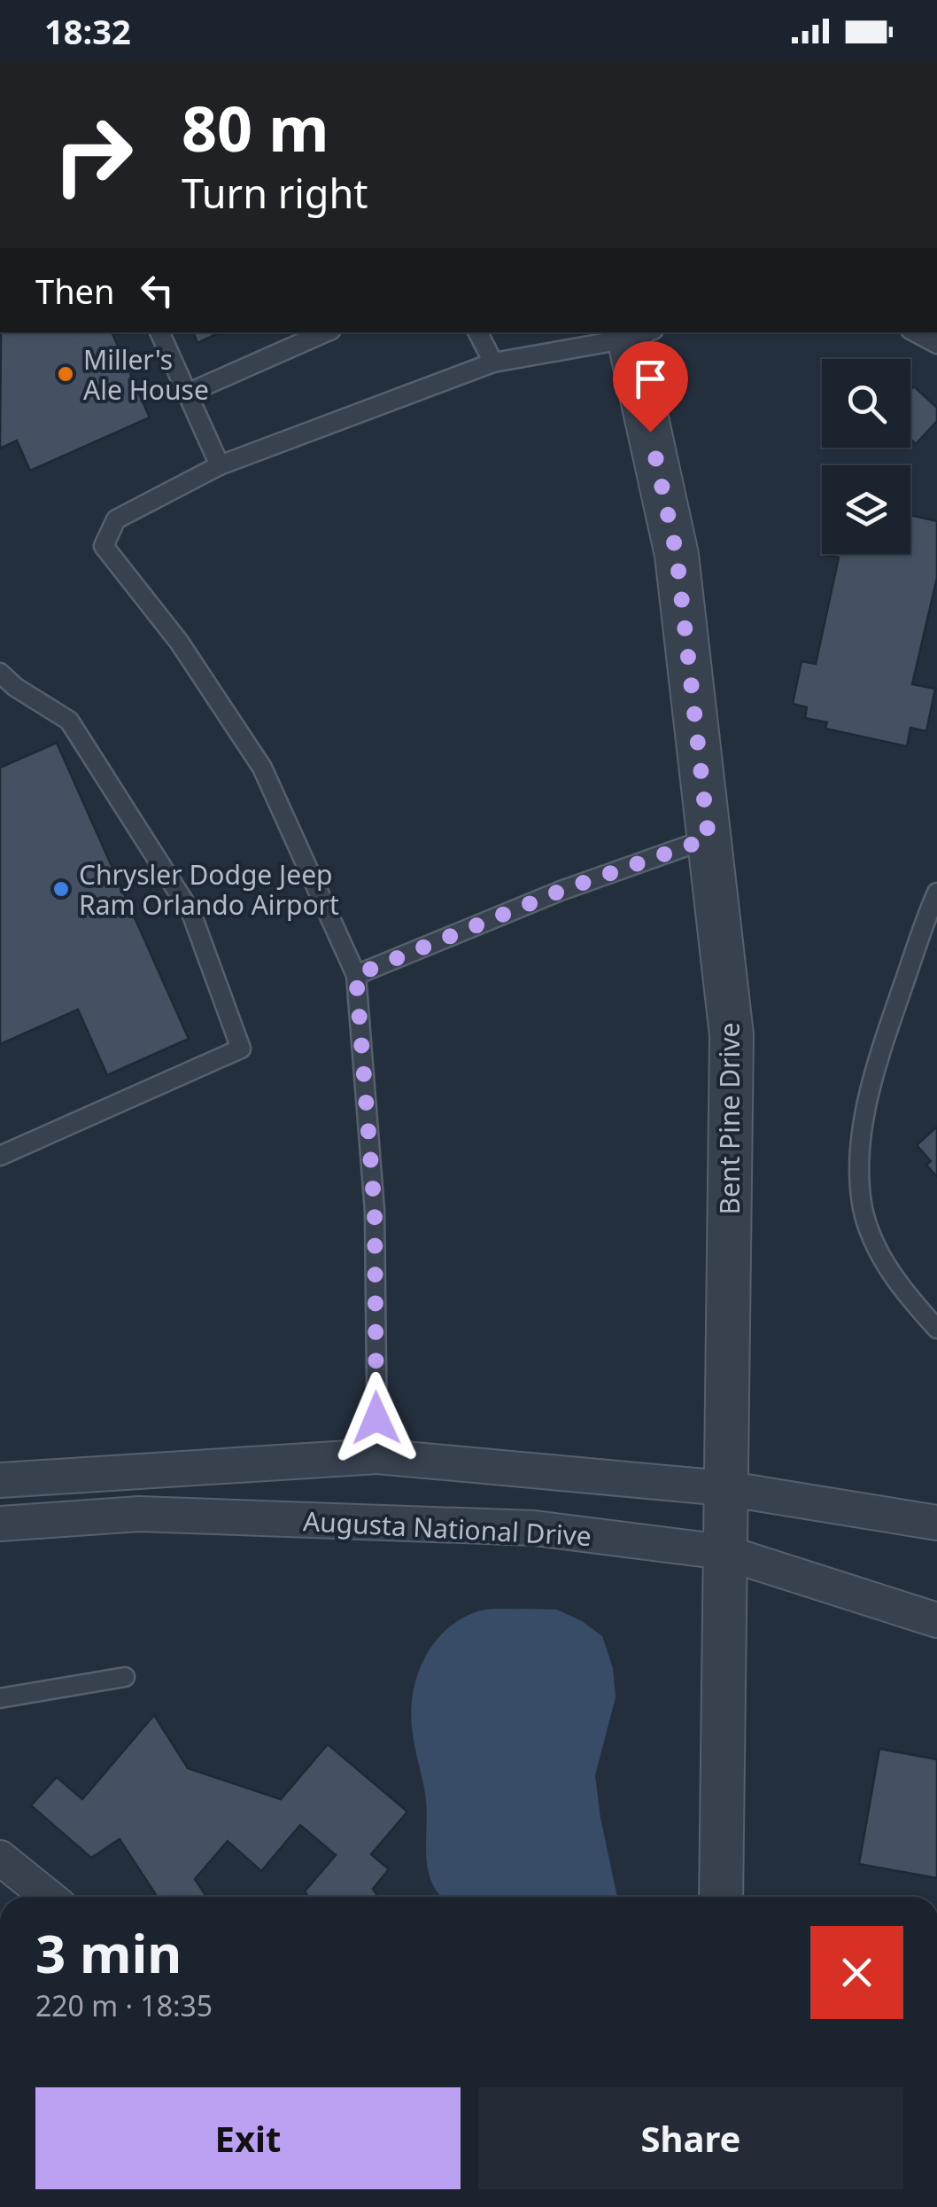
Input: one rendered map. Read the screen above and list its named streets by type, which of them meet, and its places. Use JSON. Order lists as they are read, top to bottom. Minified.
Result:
{"streets":{"street":["Bent Pine Drive","Augusta National Drive"]},"crossings":[["Bent Pine Drive","Augusta National Drive"]],"places":["Miller's Ale House","Chrysler Dodge Jeep Ram Orlando Airport"],"page":{"status":"18:32","turn":["80 m","Turn right"],"then":"Then","heading":["3 min","220 m · 18:35"],"buttons":["Exit","Share"]}}
